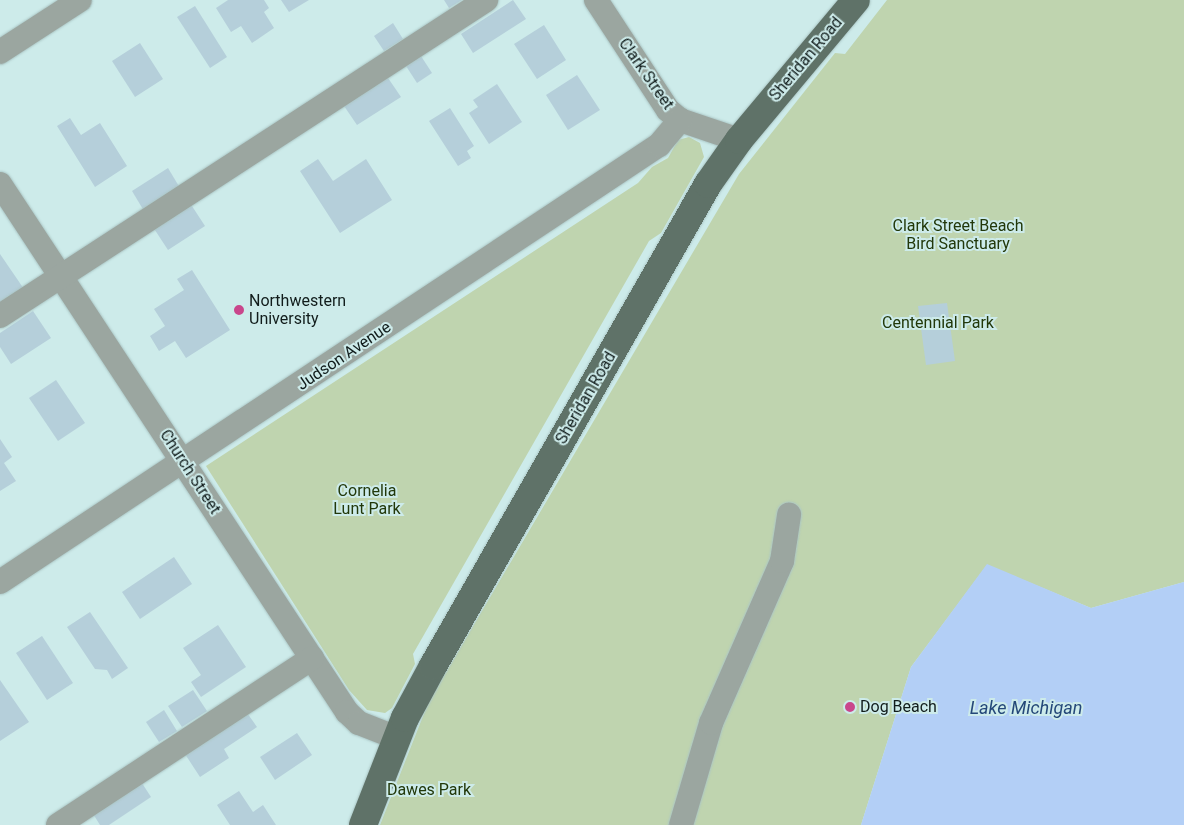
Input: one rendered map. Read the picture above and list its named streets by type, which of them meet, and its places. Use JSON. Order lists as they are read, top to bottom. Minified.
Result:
{"streets":{"main road":["Sheridan Road"],"street":["Clark Street","Judson Avenue","Church Street"]},"crossings":[["Sheridan Road","Clark Street"],["Sheridan Road","Church Street"],["Clark Street","Judson Avenue"],["Judson Avenue","Church Street"]],"water":["Lake Michigan"],"parks":["Clark Street Beach Bird Sanctuary","Centennial Park","Cornelia Lunt Park","Dawes Park"],"places":["Northwestern University","Dog Beach"]}
